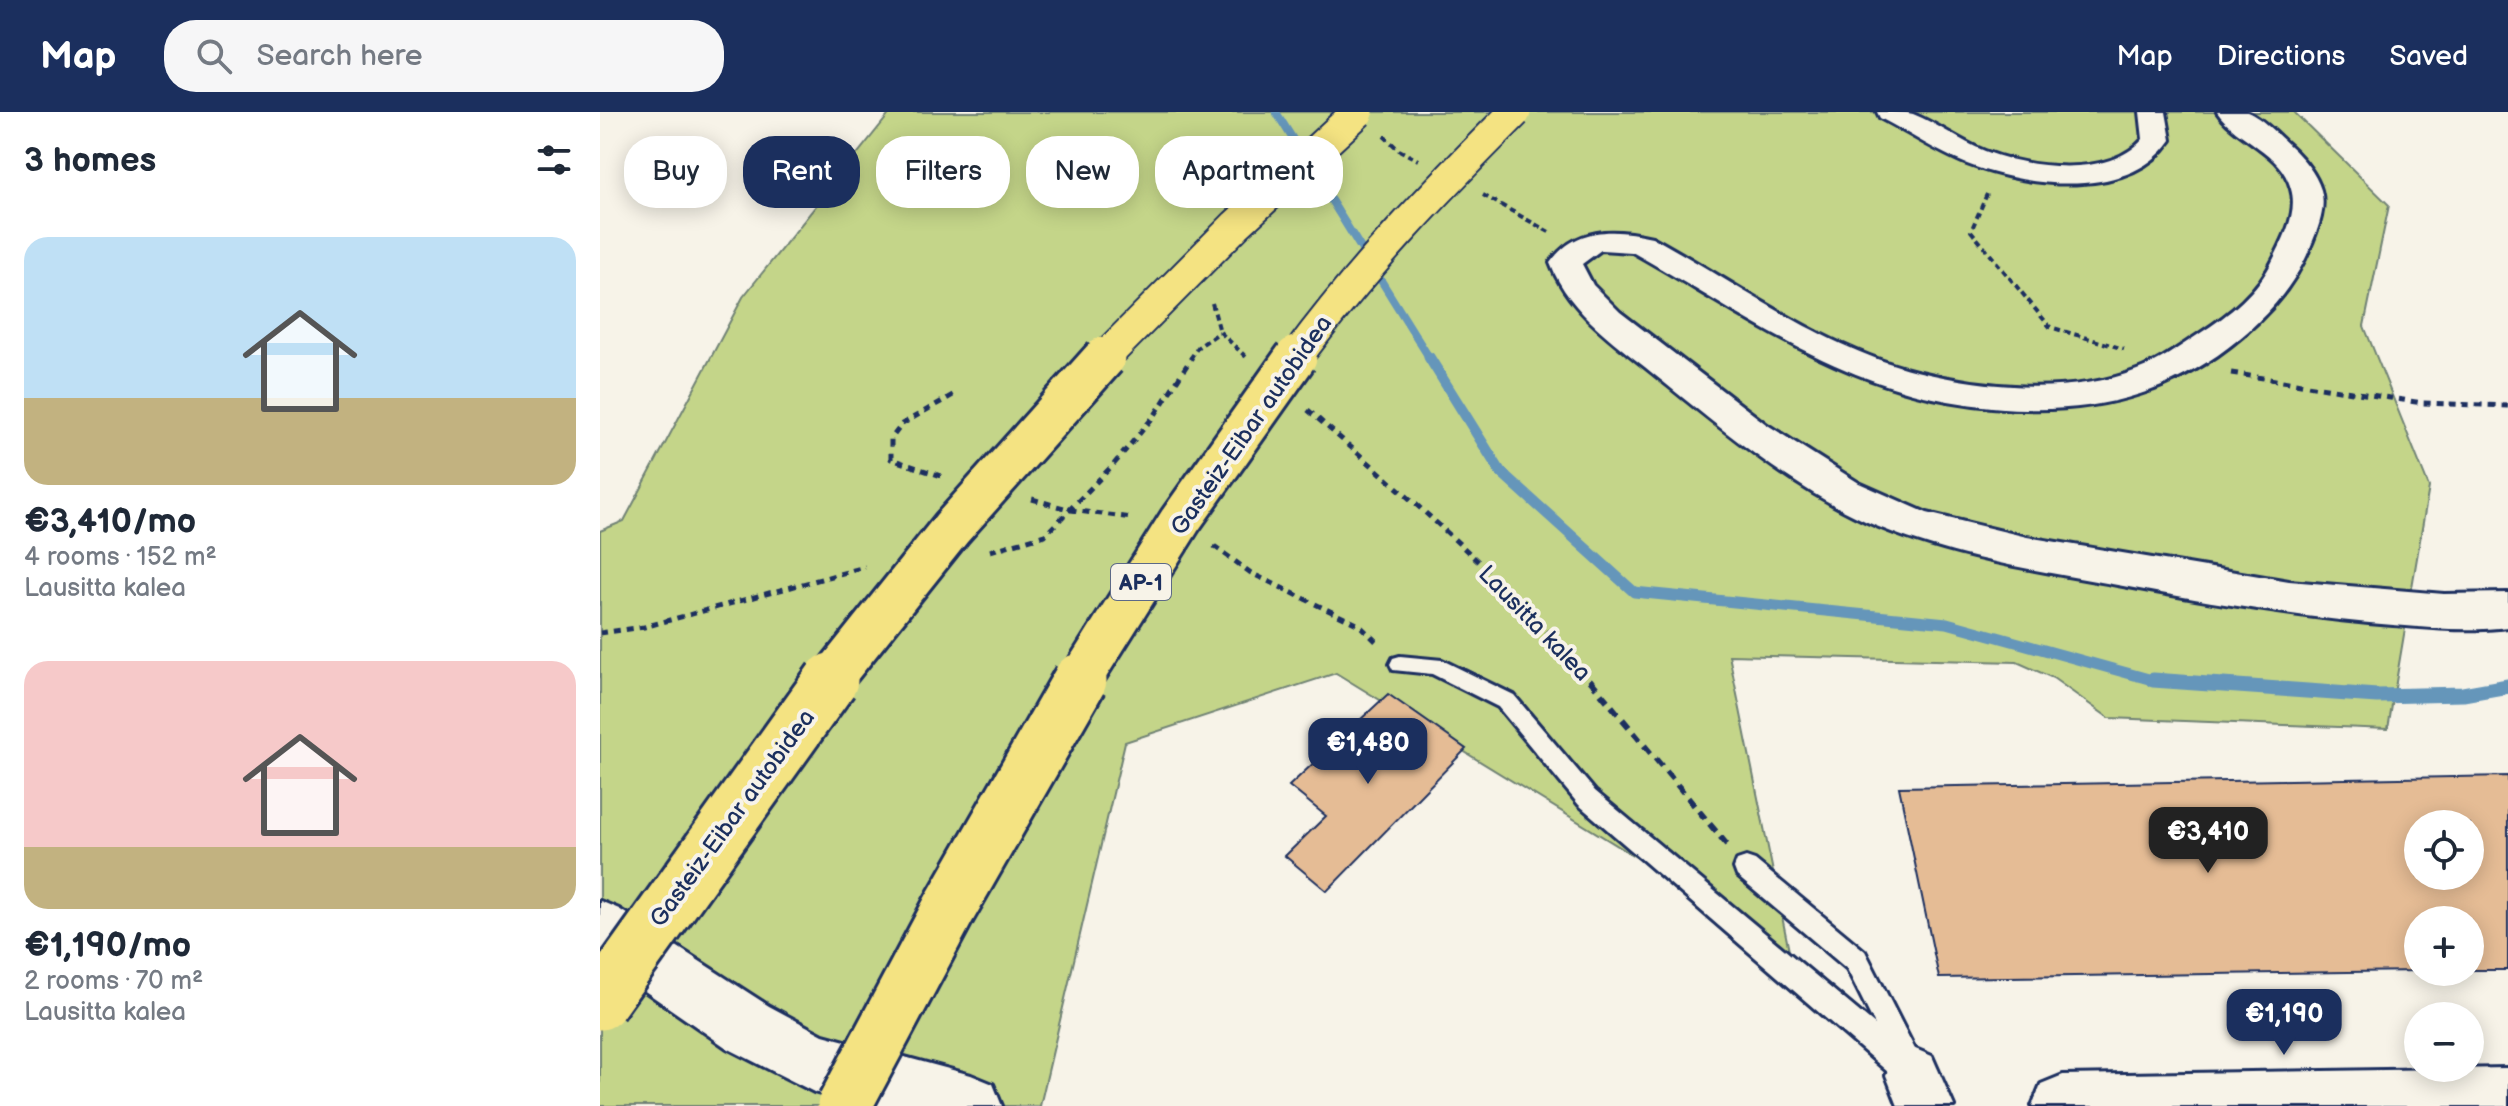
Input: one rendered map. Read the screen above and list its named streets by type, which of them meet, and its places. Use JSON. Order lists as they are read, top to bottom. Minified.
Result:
{"streets":{"highway":["Gasteiz-Eibar autobidea","AP-1"],"path":["Lausitta kalea"]},"page":{"header":"Map","search":"Search here","nav":["Map","Directions","Saved"],"heading":"3 homes","chip":["Buy","Rent","Filters","New","Apartment"],"list":[{"name":"€3,410/mo","note":"4 rooms · 152 m² · Lausitta kalea"},{"name":"€1,190/mo","note":"2 rooms · 70 m² · Lausitta kalea"}],"price":["€1,480","€3,410","€1,190"],"map_buttons":["+","−"]}}
